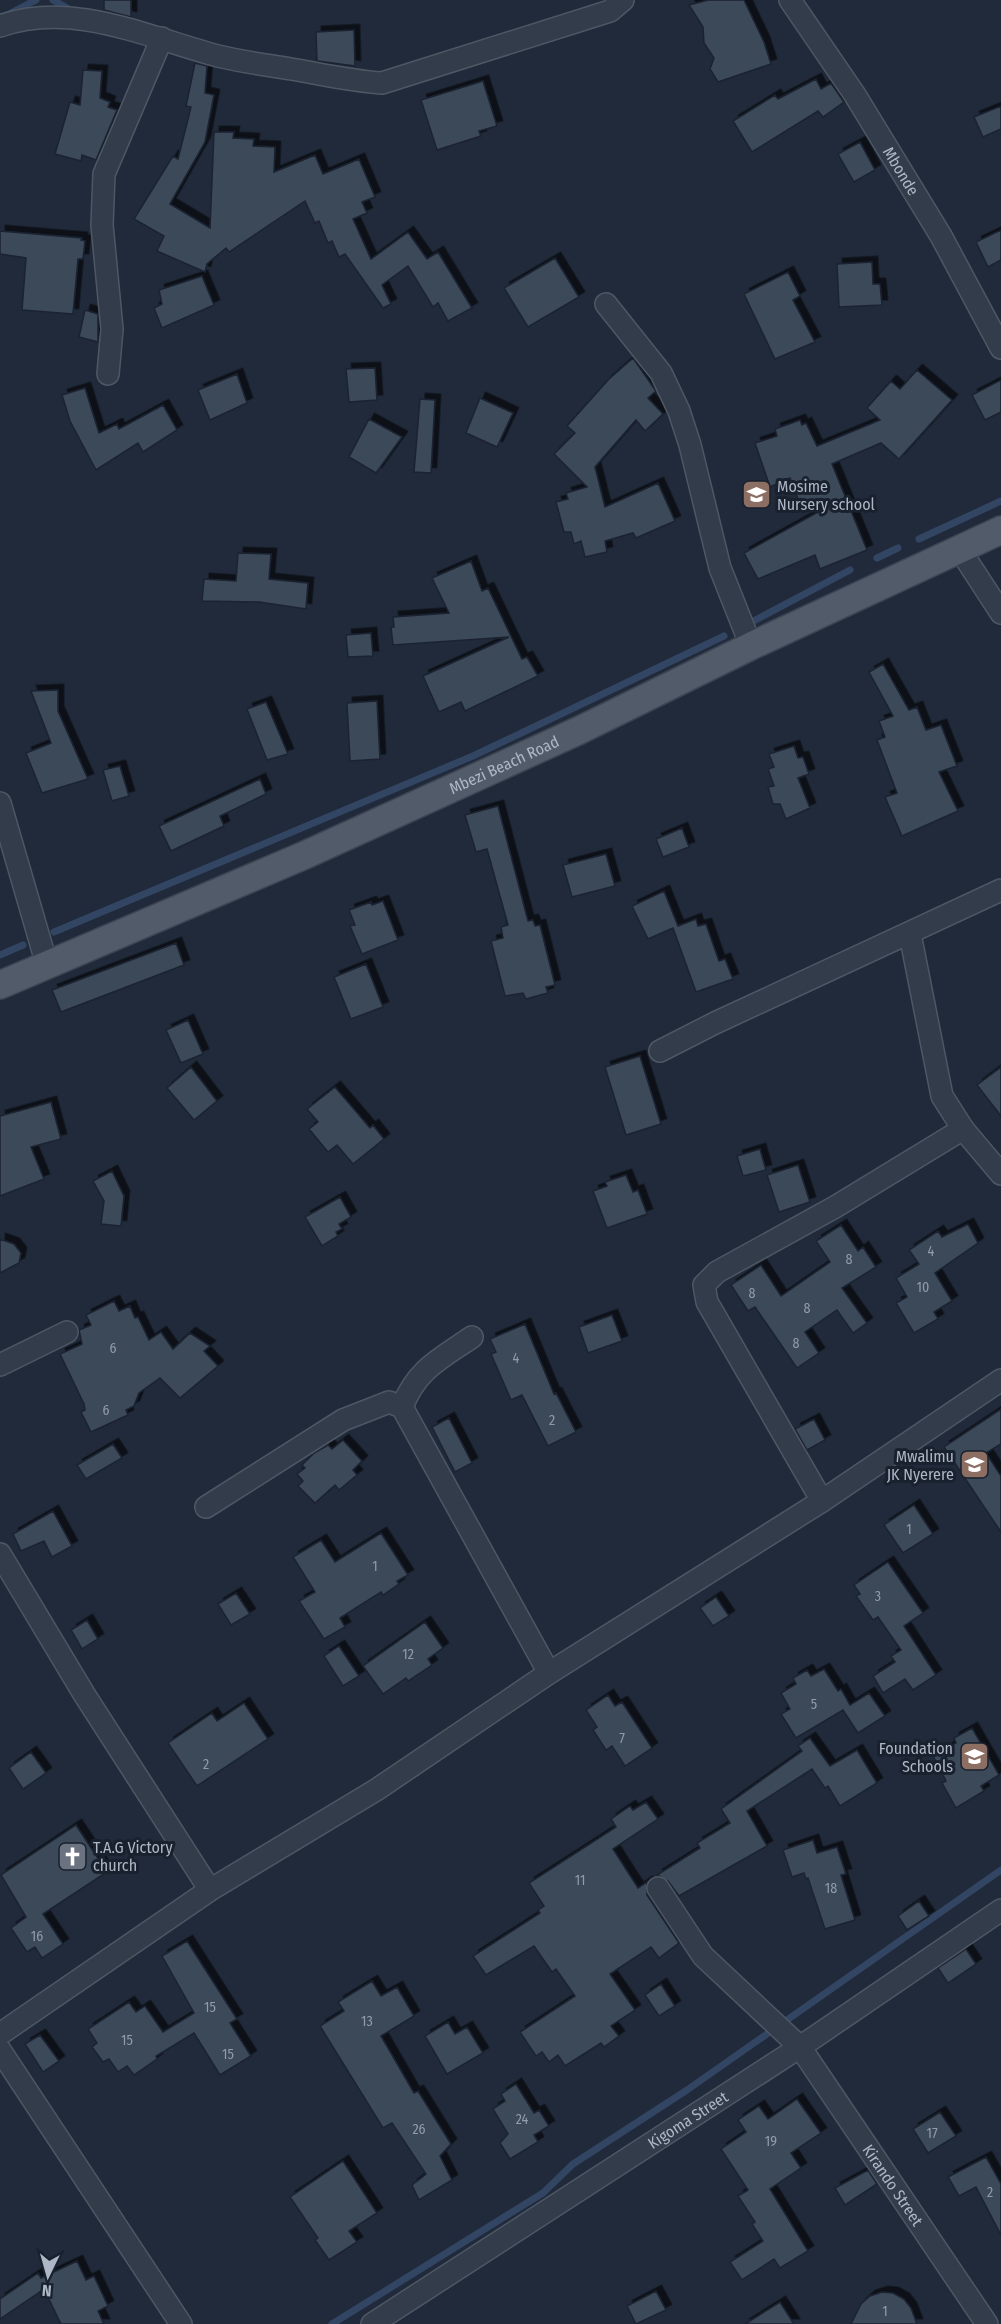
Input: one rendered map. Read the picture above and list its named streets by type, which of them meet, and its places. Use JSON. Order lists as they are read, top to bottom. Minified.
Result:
{"streets":{"main road":["Mbezi Beach Road"],"street":["Mbonde","Kigoma Street","Kirando Street"]},"crossings":[["Kigoma Street","Kirando Street"]],"places":{"school or university":["Mosime Nursery school","Mwalimu JK Nyerere","Foundation Schools"],"church":["T.A.G Victory church"]},"house_numbers":["4","8","10","8","8","8","6","4","6","2","1","1","3","12","5","7","2","11","18","16","15","13","15","15","24","26","17","19","2","1"],"north":"bottom"}
